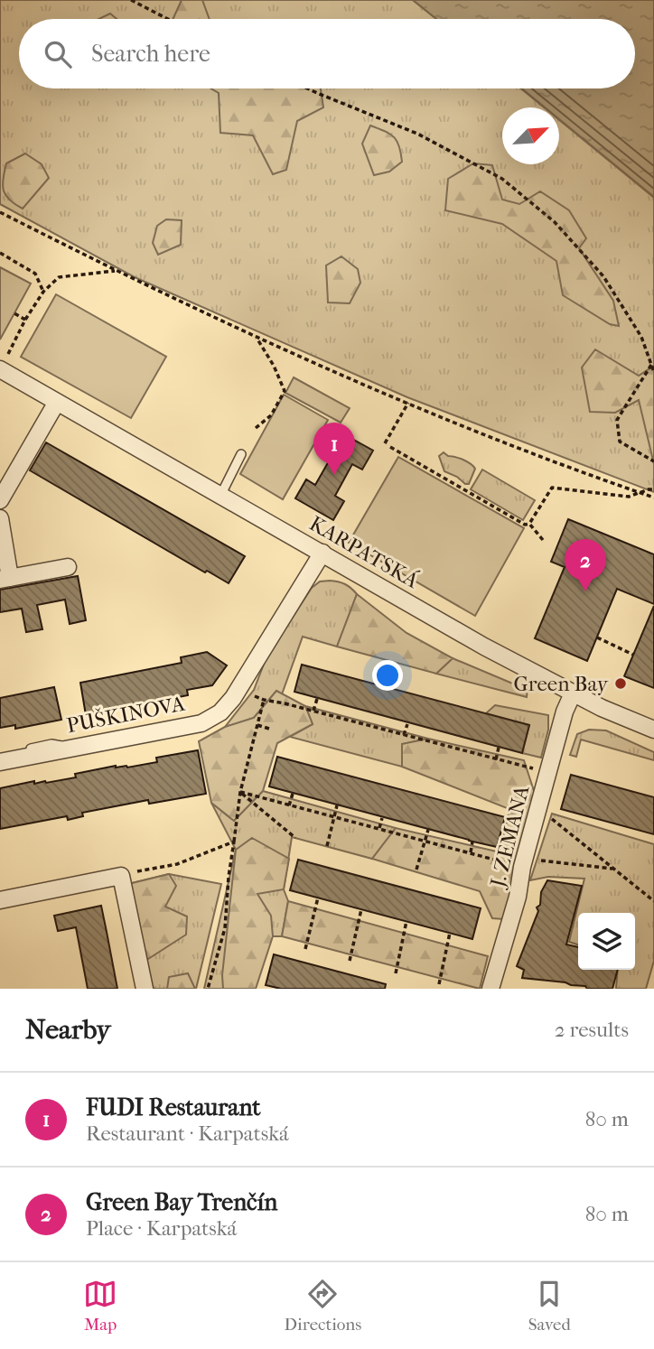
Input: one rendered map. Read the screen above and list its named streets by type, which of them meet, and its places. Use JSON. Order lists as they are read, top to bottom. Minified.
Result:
{"streets":{"street":["KARPATSKÁ","PUŠKINOVA","J. ZEMANA"]},"crossings":[["KARPATSKÁ","PUŠKINOVA"],["KARPATSKÁ","J. ZEMANA"]],"places":["Green Bay"],"north":"top right","page":{"search":"Search here","pins":["1","2"],"heading":["Nearby","2 results"],"list":[{"mark":"1","name":"FUDI Restaurant","note":"Restaurant · Karpatská","value":"80 m"},{"mark":"2","name":"Green Bay Trenčín","note":"Place · Karpatská","value":"80 m"}],"nav":["Map","Directions","Saved"]}}
